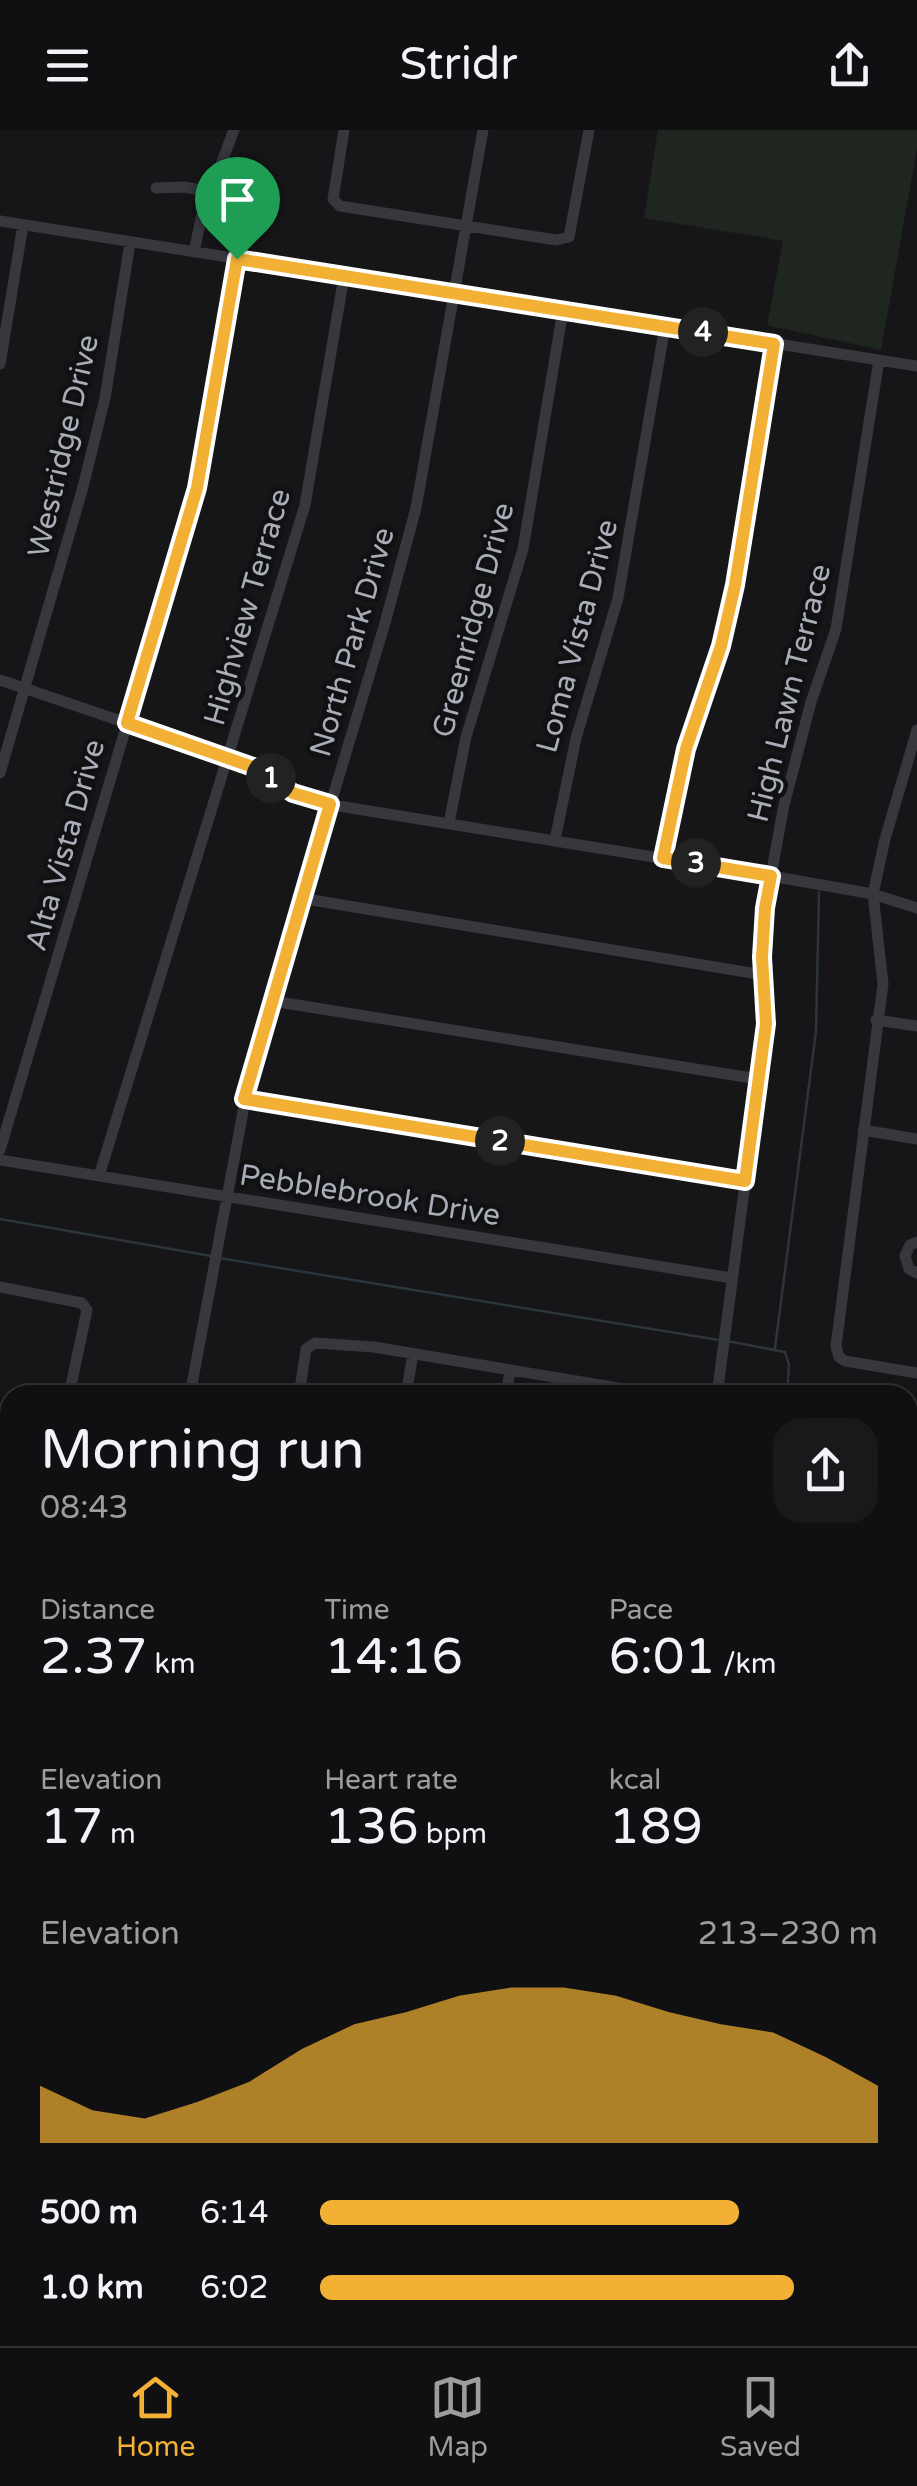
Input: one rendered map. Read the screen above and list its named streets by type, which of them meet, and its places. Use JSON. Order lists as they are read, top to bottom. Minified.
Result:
{"streets":{"street":["Westridge Drive","Highview Terrace","Greenridge Drive","Loma Vista Drive","North Park Drive","High Lawn Terrace","Alta Vista Drive","Pebblebrook Drive"]},"crossings":[["Highview Terrace","Pebblebrook Drive"],["North Park Drive","Pebblebrook Drive"],["High Lawn Terrace","Pebblebrook Drive"]],"page":{"header":"Stridr","pins":["4","1","3","2"],"heading":["Morning run","08:43"],"stats":[["Distance","2.37 km"],["Time","14:16"],["Pace","6:01 /km"],["Elevation","17 m"],["Heart rate","136 bpm"],["kcal","189"]],"chart":["Elevation","213–230 m"],"list":[{"name":"500 m","note":"6:14"},{"name":"1.0 km","note":"6:02"}],"tabs":["Home","Map","Saved"]}}
